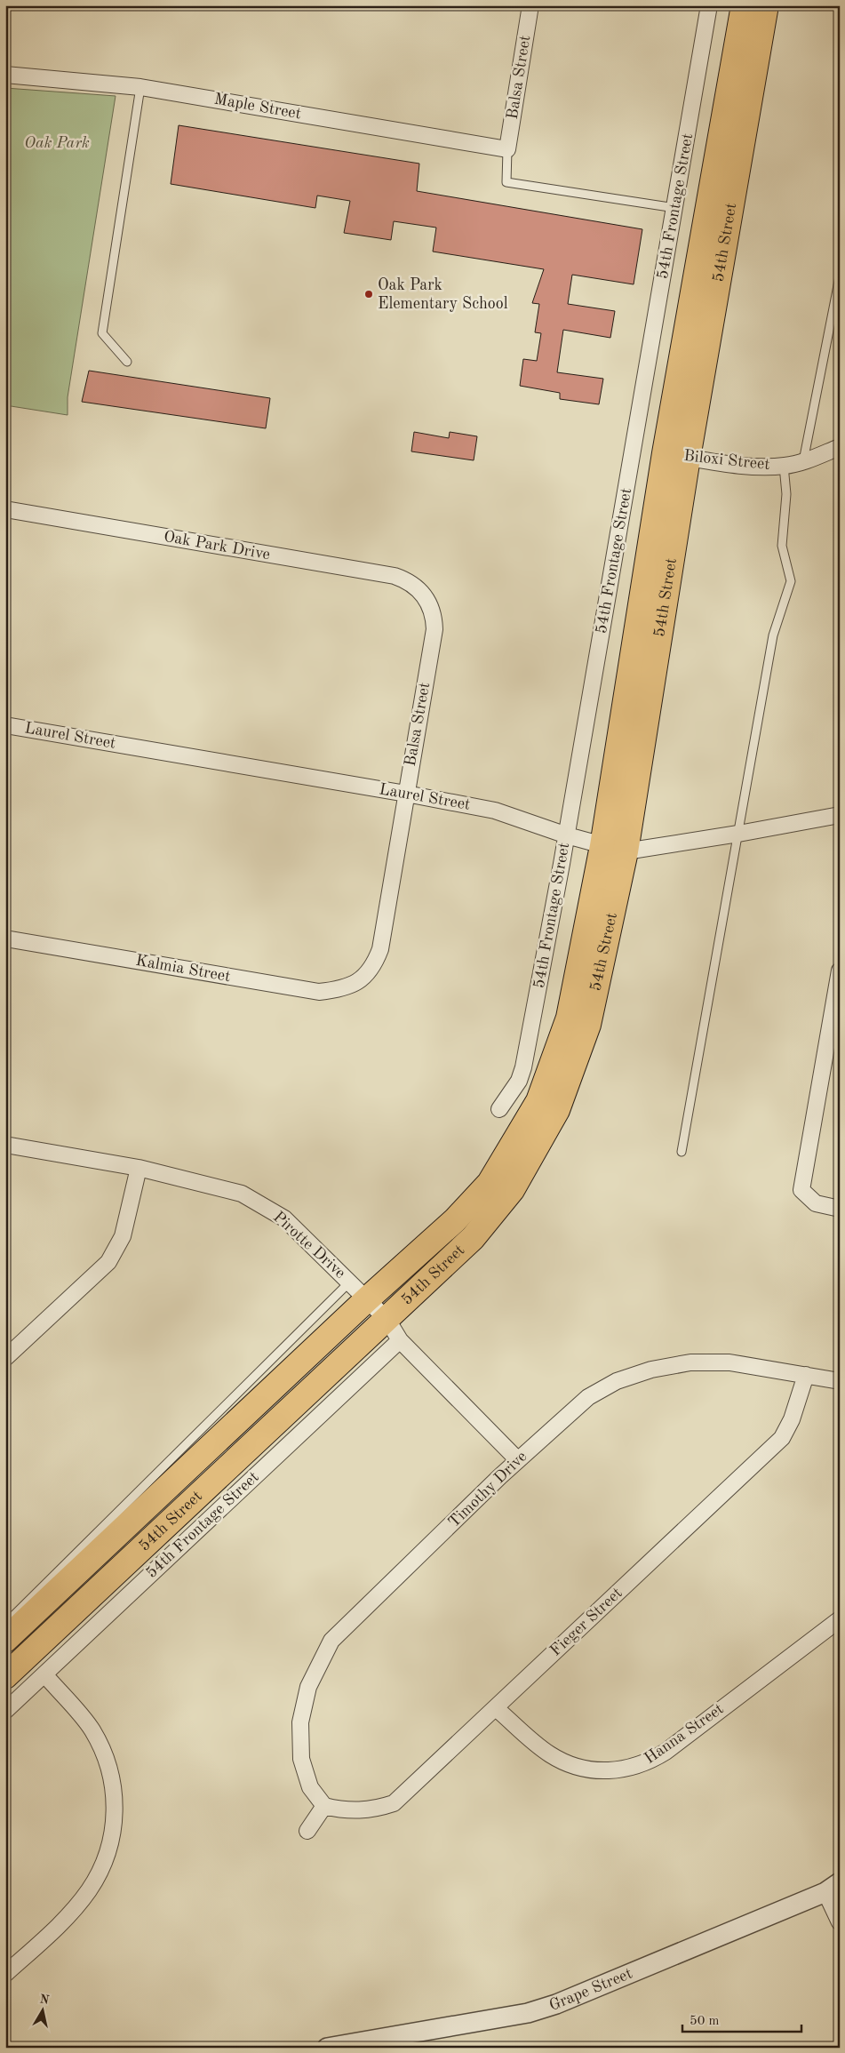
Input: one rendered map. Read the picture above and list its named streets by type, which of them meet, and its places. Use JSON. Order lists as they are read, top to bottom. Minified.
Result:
{"streets":{"main road":["54th Street"],"street":["Balsa Street","Maple Street","54th Frontage Street","Biloxi Street","Oak Park Drive","Laurel Street","Kalmia Street","Pirotte Drive","Timothy Drive","Fieger Street","Hanna Street","Grape Street"]},"crossings":[["Balsa Street","Maple Street"],["Balsa Street","Oak Park Drive"],["Balsa Street","Laurel Street"],["Balsa Street","Kalmia Street"],["54th Frontage Street","Laurel Street"],["54th Frontage Street","Pirotte Drive"],["54th Street","Biloxi Street"],["54th Street","Laurel Street"],["54th Street","Pirotte Drive"],["Pirotte Drive","Timothy Drive"],["Timothy Drive","Fieger Street"],["Fieger Street","Hanna Street"]],"parks":["Oak Park"],"places":["Oak Park Elementary School"],"scale_bar":"50 m","north":"top"}
